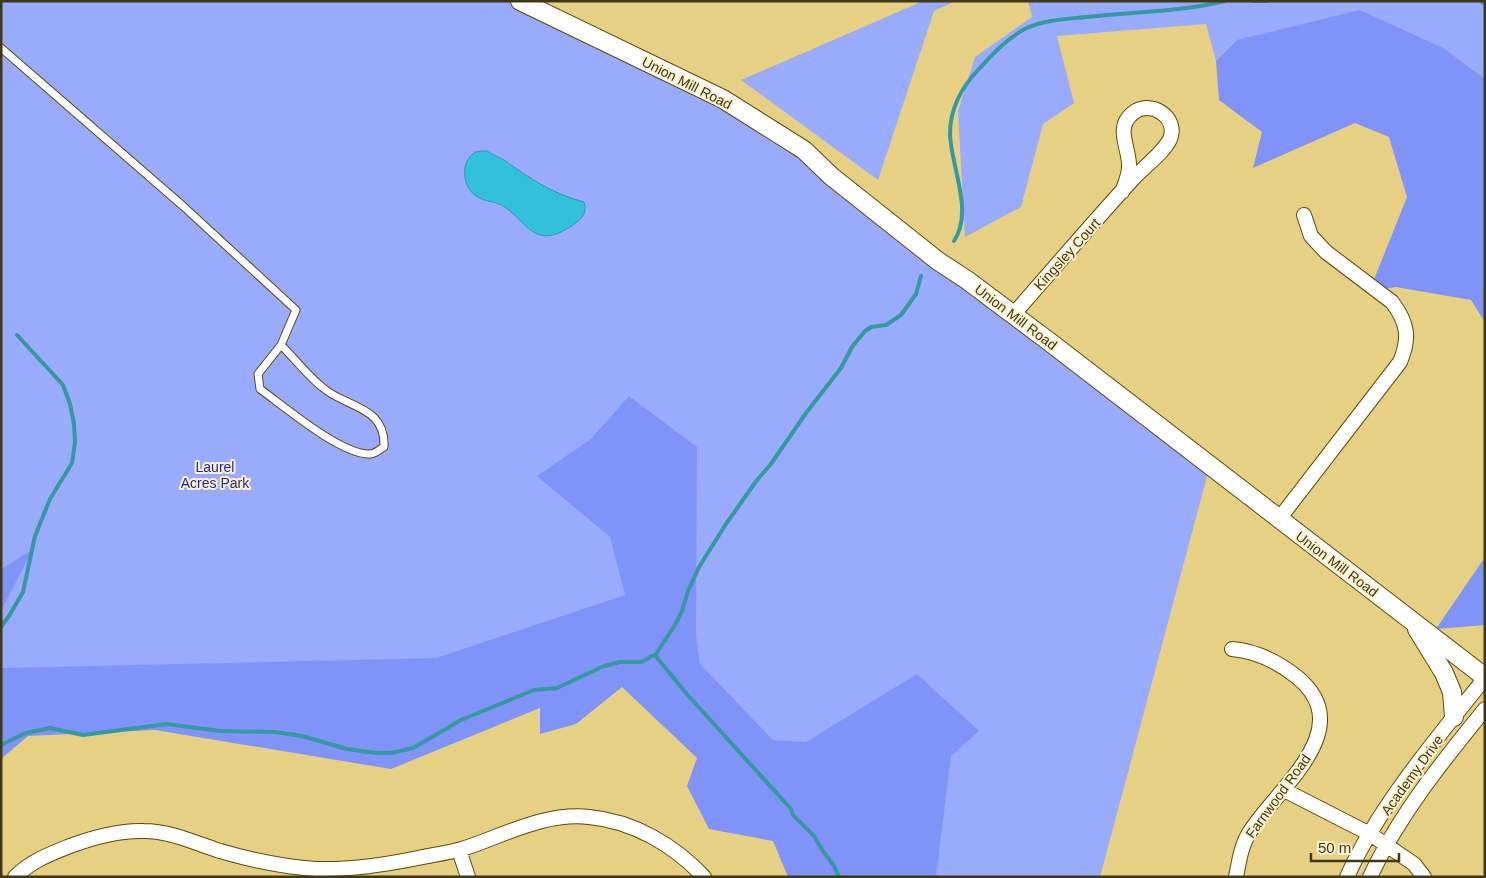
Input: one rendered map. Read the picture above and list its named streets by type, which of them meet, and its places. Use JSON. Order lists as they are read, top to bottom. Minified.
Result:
{"streets":{"street":["Union Mill Road","Kingsley Court","Academy Drive","Farnwood Road"]},"crossings":[["Union Mill Road","Kingsley Court"],["Union Mill Road","Academy Drive"]],"parks":["Laurel Acres Park"],"scale_bar":"50 m"}
